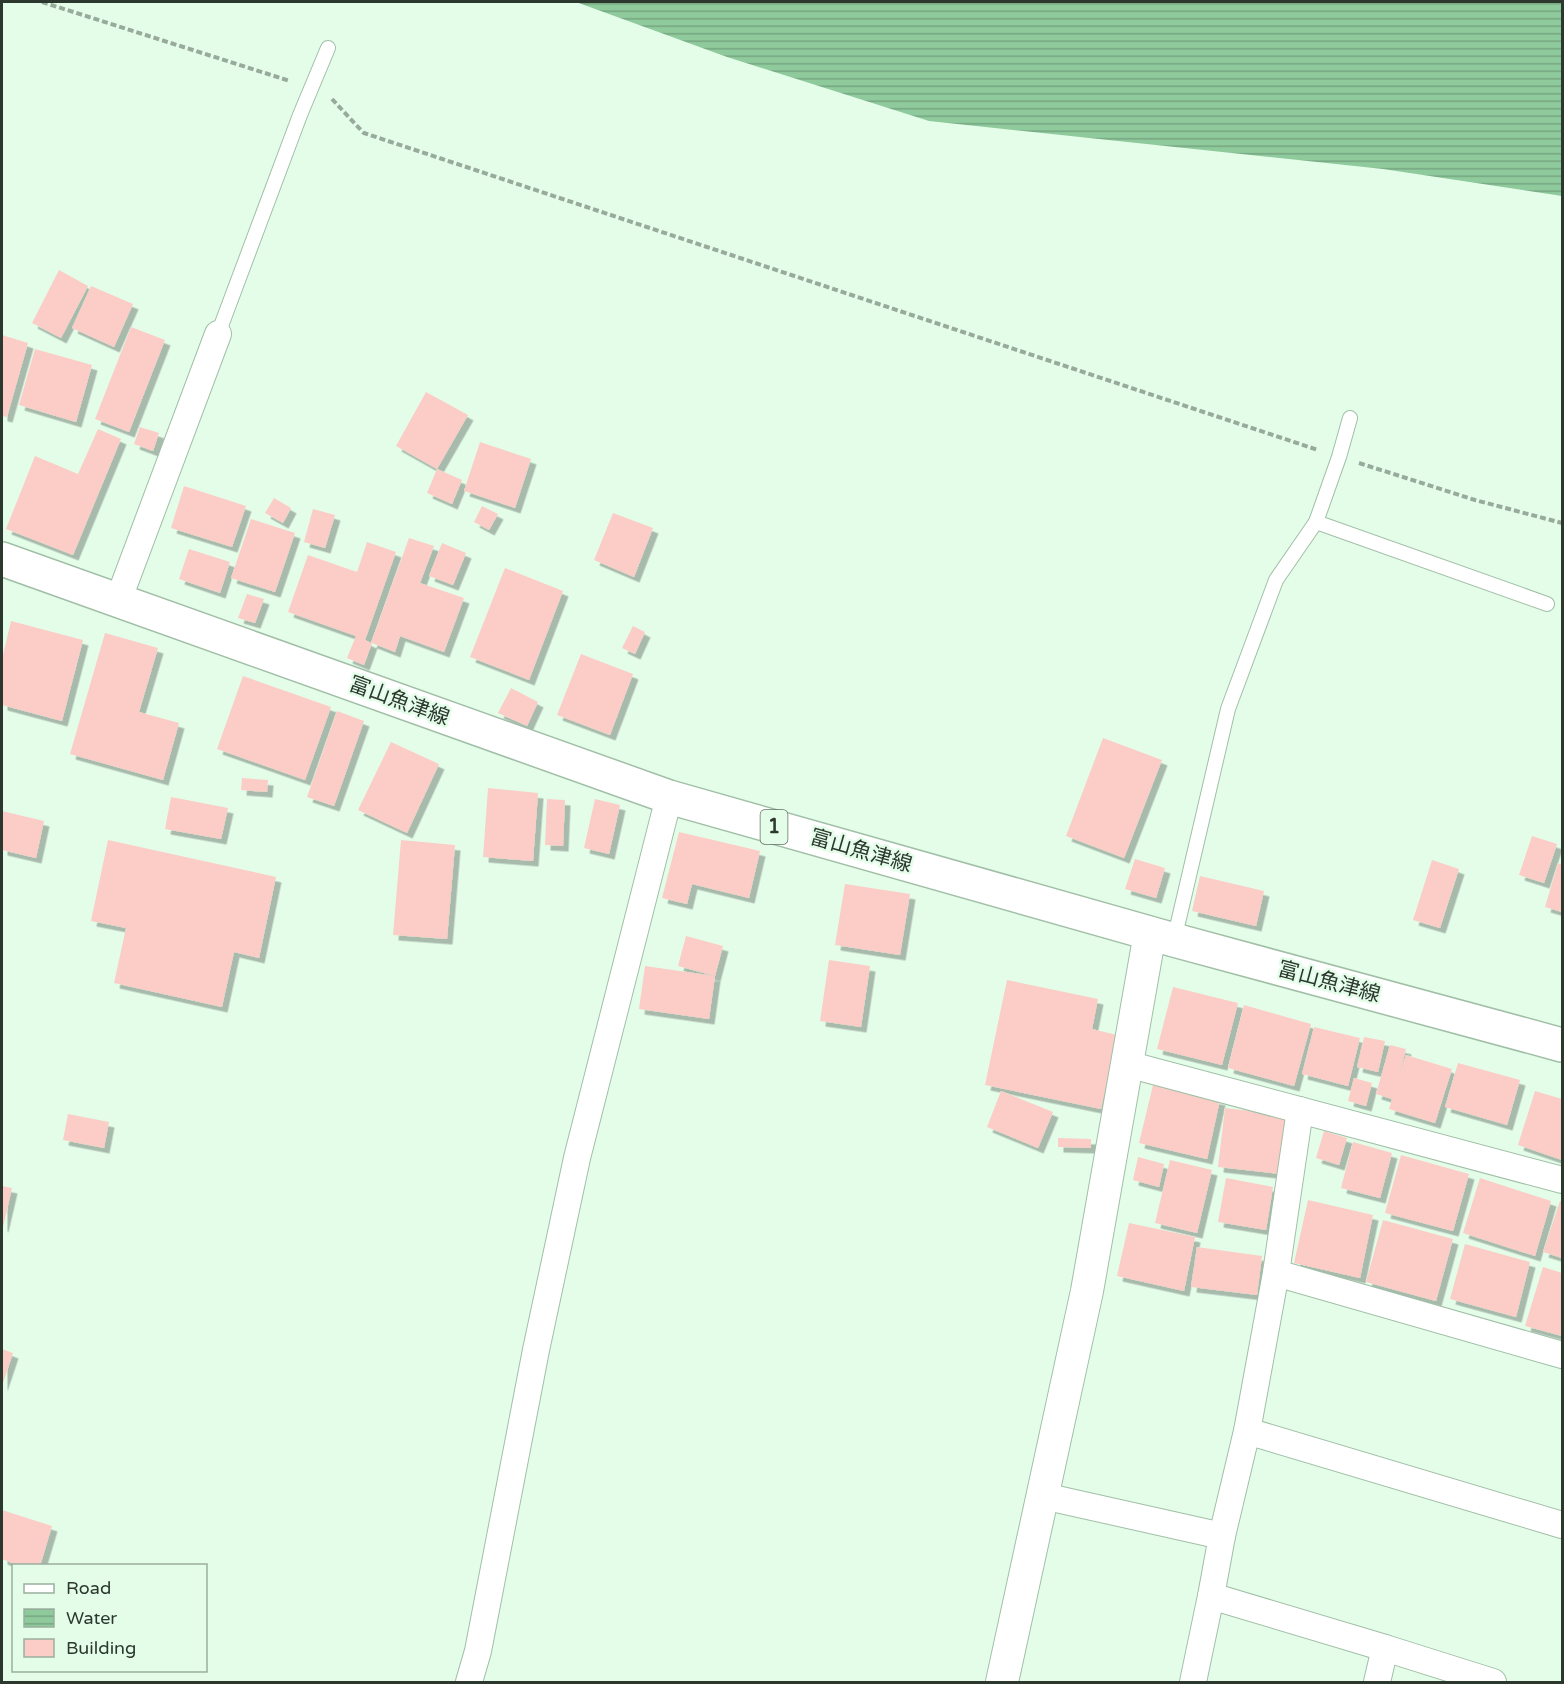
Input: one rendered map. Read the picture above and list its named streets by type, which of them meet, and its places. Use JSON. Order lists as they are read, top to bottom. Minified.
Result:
{"streets":{"main road":["富山魚津線","1"]},"legend":["Road","Water","Building"]}
